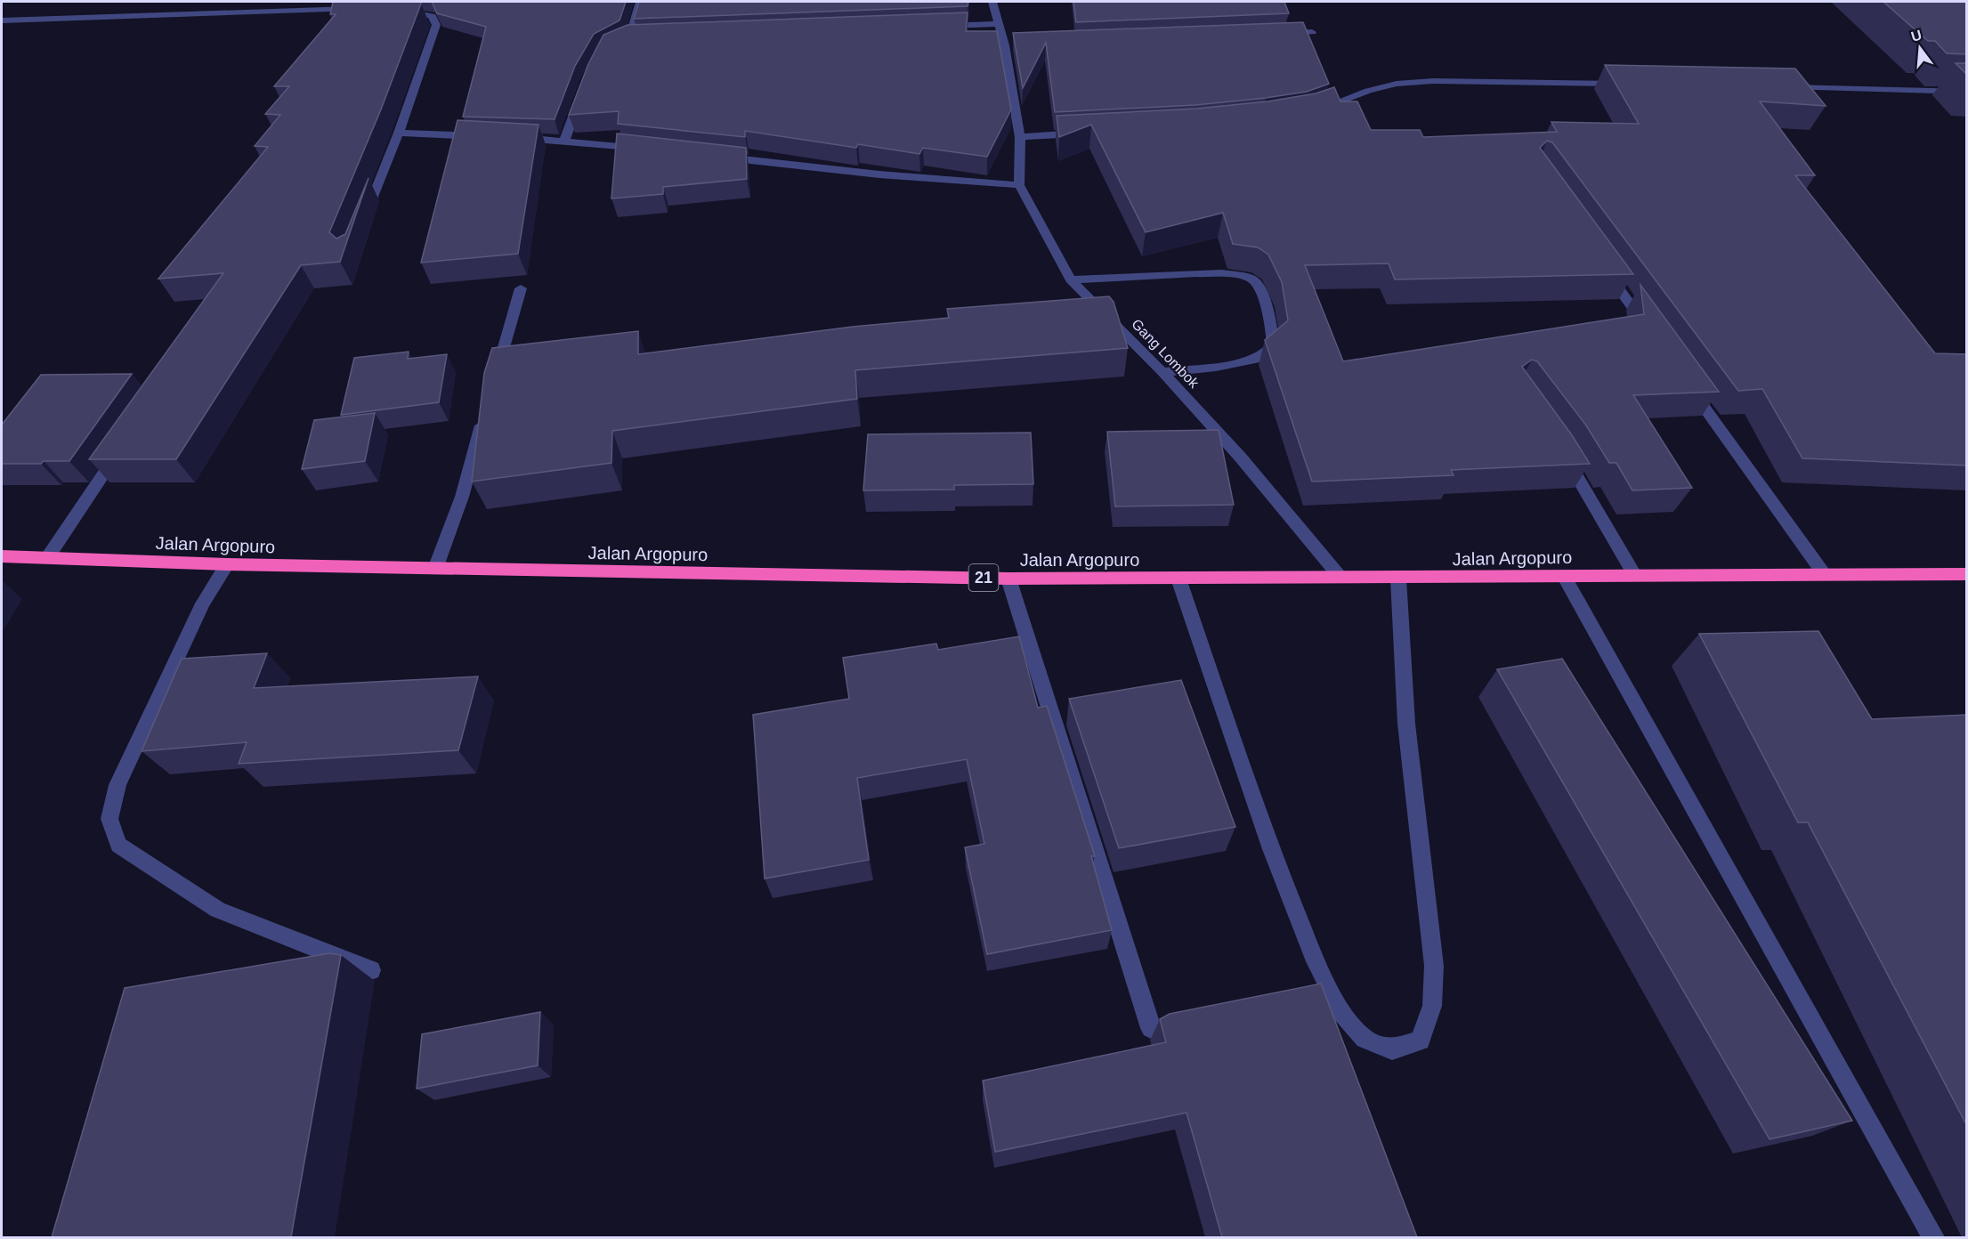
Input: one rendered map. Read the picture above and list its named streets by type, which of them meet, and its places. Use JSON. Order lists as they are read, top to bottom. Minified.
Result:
{"streets":{"highway":["Jalan Argopuro","21"],"street":["Gang Lombok"]},"crossings":[["Gang Lombok","Jalan Argopuro"]],"north":"top"}
